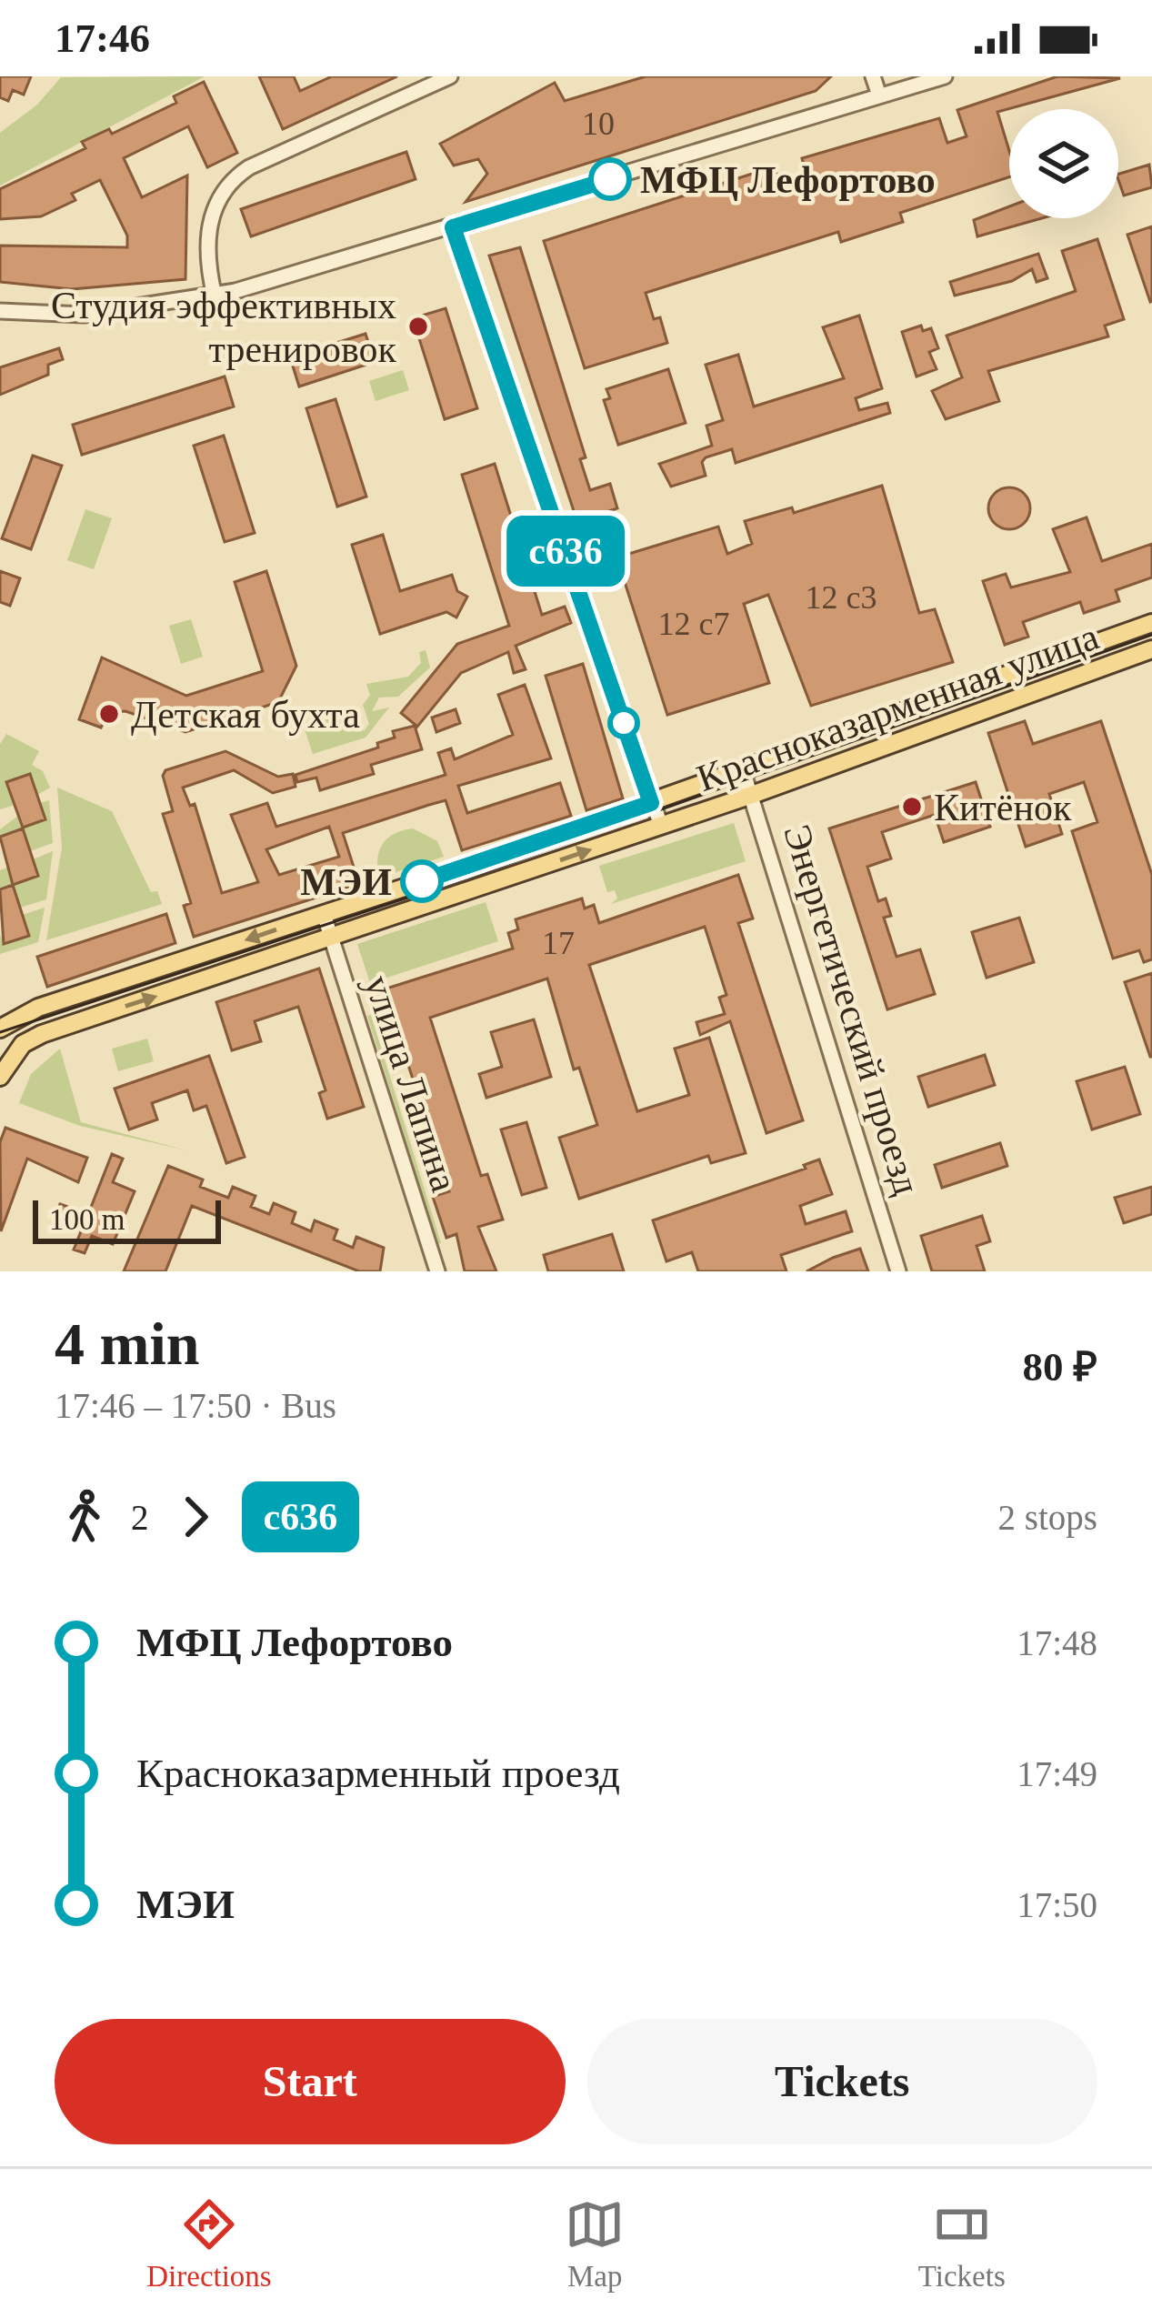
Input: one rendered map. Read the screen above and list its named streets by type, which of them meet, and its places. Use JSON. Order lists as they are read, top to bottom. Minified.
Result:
{"streets":{"main road":["Красноказарменная улица"],"street":["Энергетический проезд","улица Лапина"]},"crossings":[["Красноказарменная улица","Энергетический проезд"],["Красноказарменная улица","улица Лапина"]],"places":["МФЦ Лефортово","Студия эффективных тренировок","Детская бухта","Китёнок","МЭИ"],"lines":["bus line с636"],"house_numbers":["10","12 с3","12 с7","17"],"scale_bar":"100 m","page":{"status":"17:46","on_map":"с636","scale":"100 m","heading":["4 min","17:46 – 17:50 · Bus","80 ₽"],"legs":["2","с636","2 stops"],"list":[{"name":"МФЦ Лефортово","value":"17:48"},{"name":"Красноказарменный проезд","value":"17:49"},{"name":"МЭИ","value":"17:50"}],"buttons":["Start","Tickets"],"tabs":["Directions","Map","Tickets"]}}
